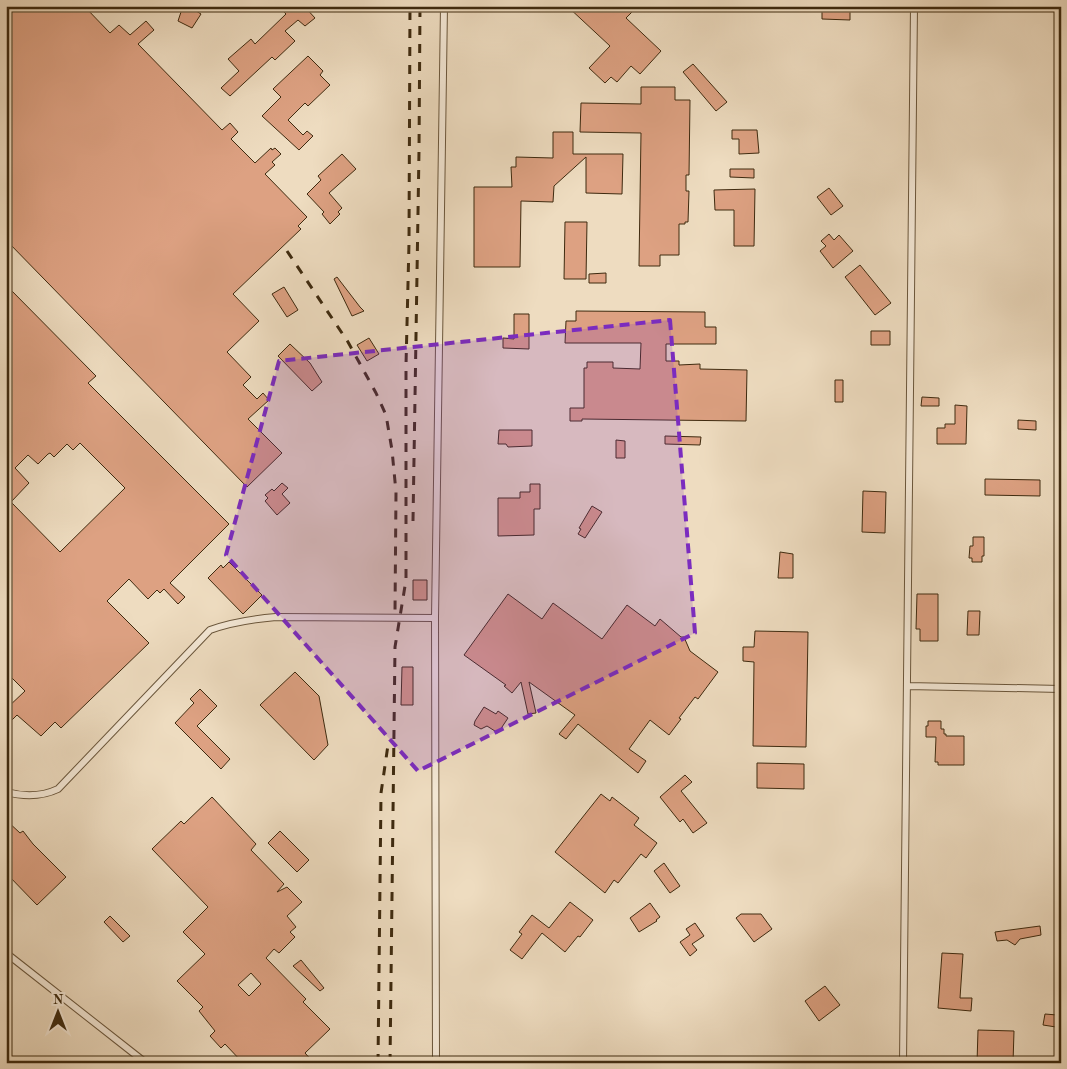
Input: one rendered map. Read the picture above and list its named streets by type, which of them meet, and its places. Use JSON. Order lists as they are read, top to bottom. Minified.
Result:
{"north":"top"}
